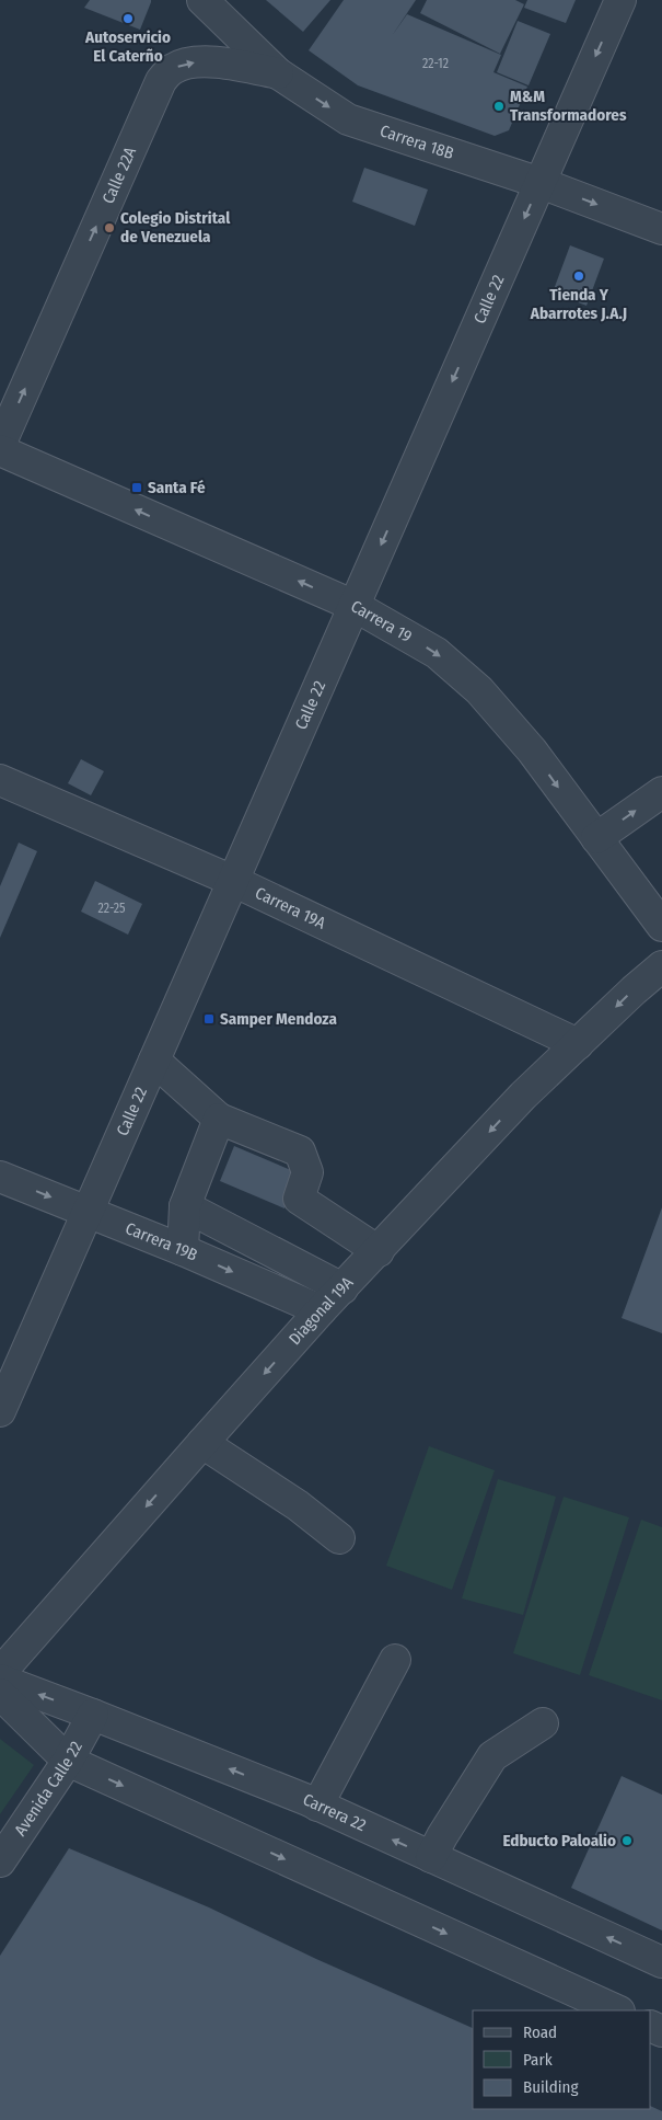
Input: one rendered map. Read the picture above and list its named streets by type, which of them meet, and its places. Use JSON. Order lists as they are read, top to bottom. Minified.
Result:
{"streets":{"street":["Carrera 18B","Calle 22A","Calle 22","Carrera 19","Carrera 19A","Carrera 19B","Diagonal 19A","Avenida Calle 22","Carrera 22"]},"crossings":[["Carrera 18B","Calle 22A"],["Carrera 18B","Calle 22"],["Calle 22","Carrera 19"],["Calle 22","Carrera 19A"],["Calle 22","Carrera 19B"],["Carrera 19A","Diagonal 19A"],["Carrera 19B","Diagonal 19A"],["Avenida Calle 22","Carrera 22"]],"one_way":["Carrera 18B","Calle 22A","Calle 22","Diagonal 19A"],"places":{"other":["Autoservicio El Caterño","M&M Transformadores","Colegio Distrital de Venezuela","Tienda Y Abarrotes J.A.J","Edbucto Paloalio"],"transit":["Santa Fé","Samper Mendoza"]},"house_numbers":["22-12","22-25"],"legend":["Road","Park","Building"]}
